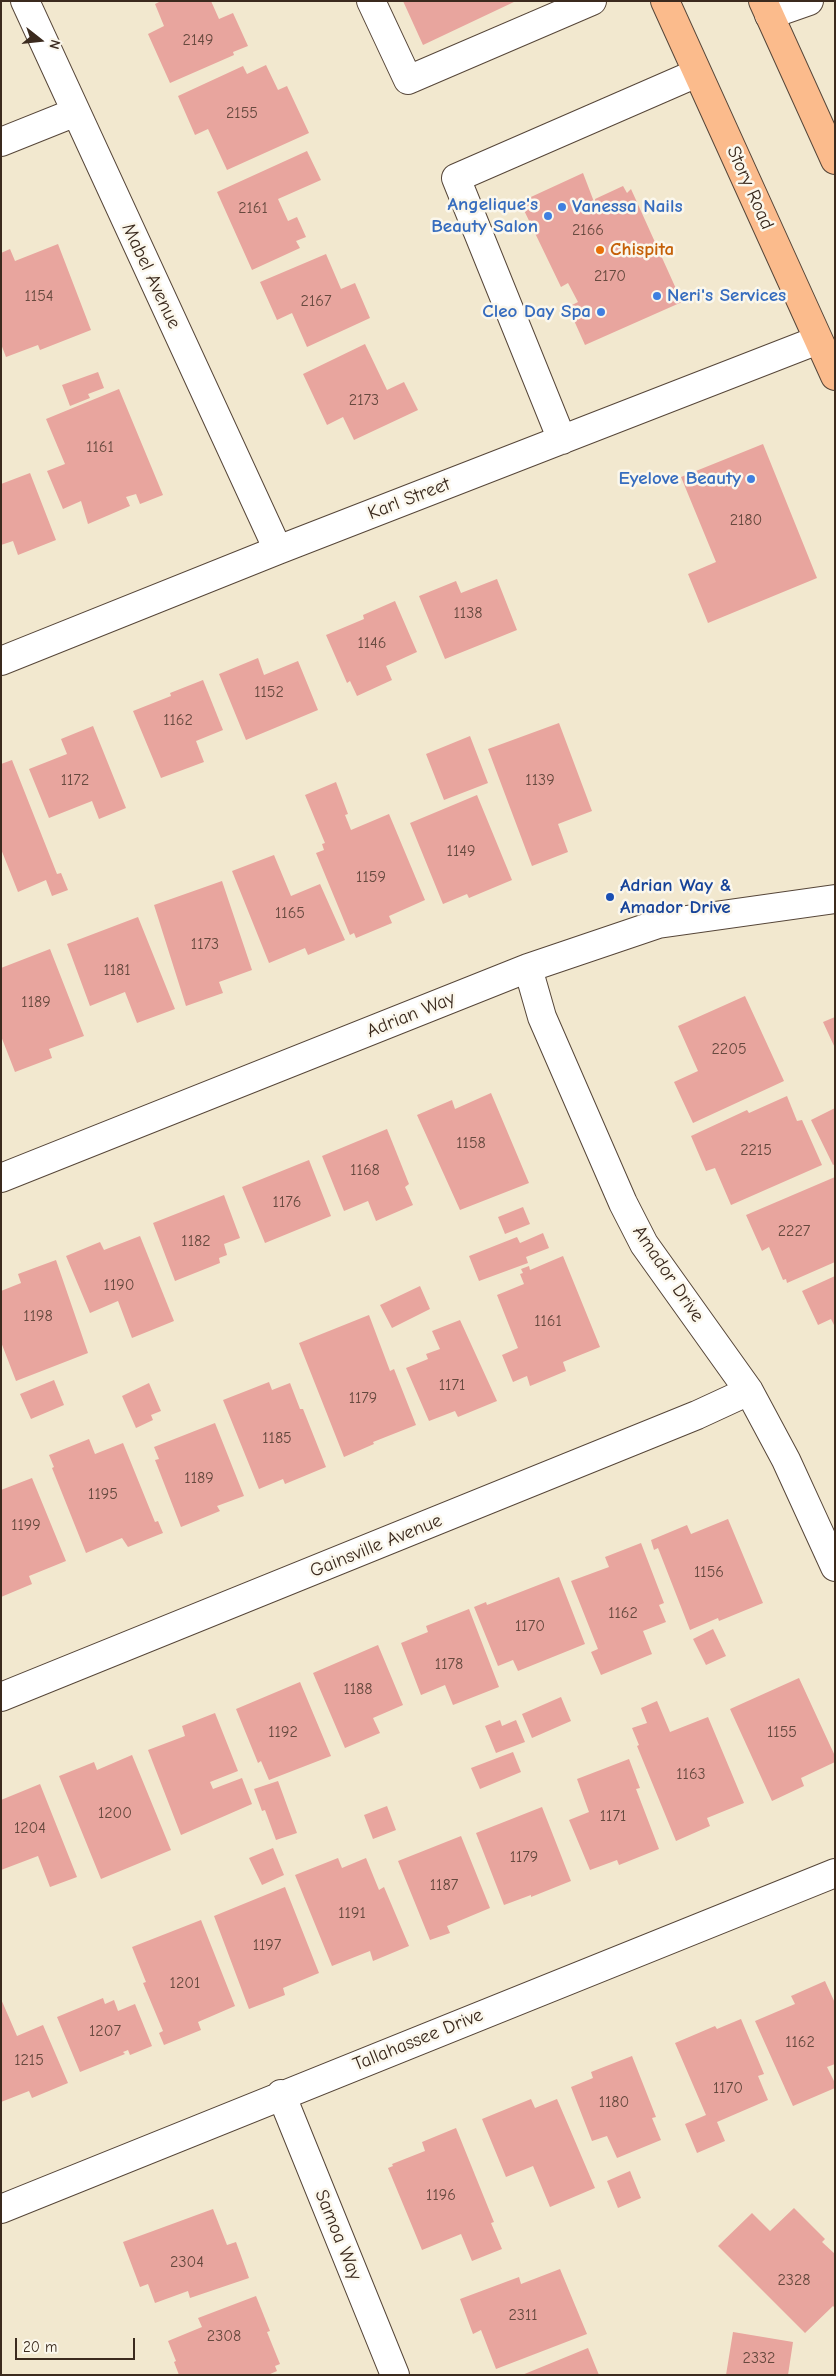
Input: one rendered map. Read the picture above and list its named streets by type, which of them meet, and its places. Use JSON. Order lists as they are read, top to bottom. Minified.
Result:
{"streets":{"main road":["Story Road"],"street":["Mabel Avenue","Karl Street","Adrian Way","Amador Drive","Gainsville Avenue","Tallahassee Drive","Samoa Way"]},"crossings":[["Story Road","Karl Street"],["Mabel Avenue","Karl Street"],["Adrian Way","Amador Drive"],["Amador Drive","Gainsville Avenue"],["Tallahassee Drive","Samoa Way"]],"places":["Vanessa Nails","Angelique's Beauty Salon","Chispita","Neri's Services","Cleo Day Spa","Eyelove Beauty","Adrian Way & Amador Drive"],"house_numbers":["2149","2155","2161","2166","2170","1154","2167","2173","1161","2180","1138","1146","1152","1162","1172","1139","1149","1159","1165","1173","1181","1189","2205","1158","2215","1168","1176","2227","1182","1190","1198","1161","1171","1179","1185","1189","1195","1199","1156","1162","1170","1178","1188","1192","1155","1163","1200","1171","1204","1179","1187","1191","1197","1201","1207","1162","1215","1170","1180","1196","2304","2328","2311","2308","2332"],"scale_bar":"20 m","north":"right"}
